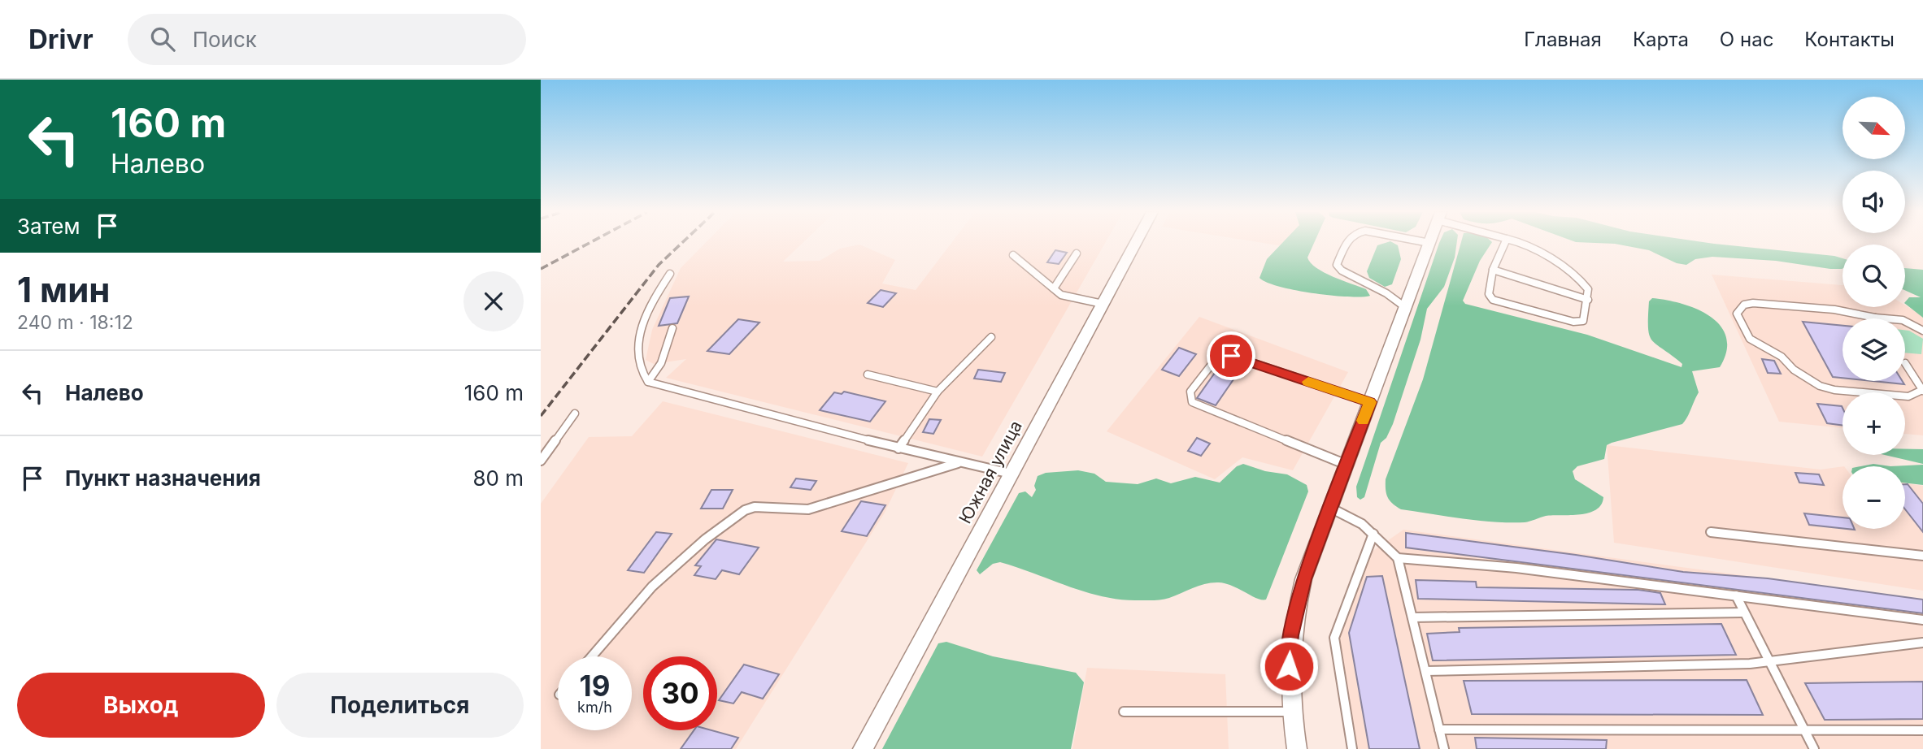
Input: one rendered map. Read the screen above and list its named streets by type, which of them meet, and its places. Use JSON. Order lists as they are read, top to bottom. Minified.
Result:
{"streets":{"street":["Южная улица"]},"north":"bottom right","page":{"header":"Drivr","search":"Поиск","nav":["Главная","Карта","О нас","Контакты"],"turn":["160 m","Налево"],"map_buttons":["+","−"],"then":"Затем","heading":["1 мин","240 m · 18:12"],"list":[{"name":"Налево","value":"160 m"},{"name":"Пункт назначения","value":"80 m"}],"speed":"19 km/h","limit":"30","buttons":["Выход","Поделиться"]}}
